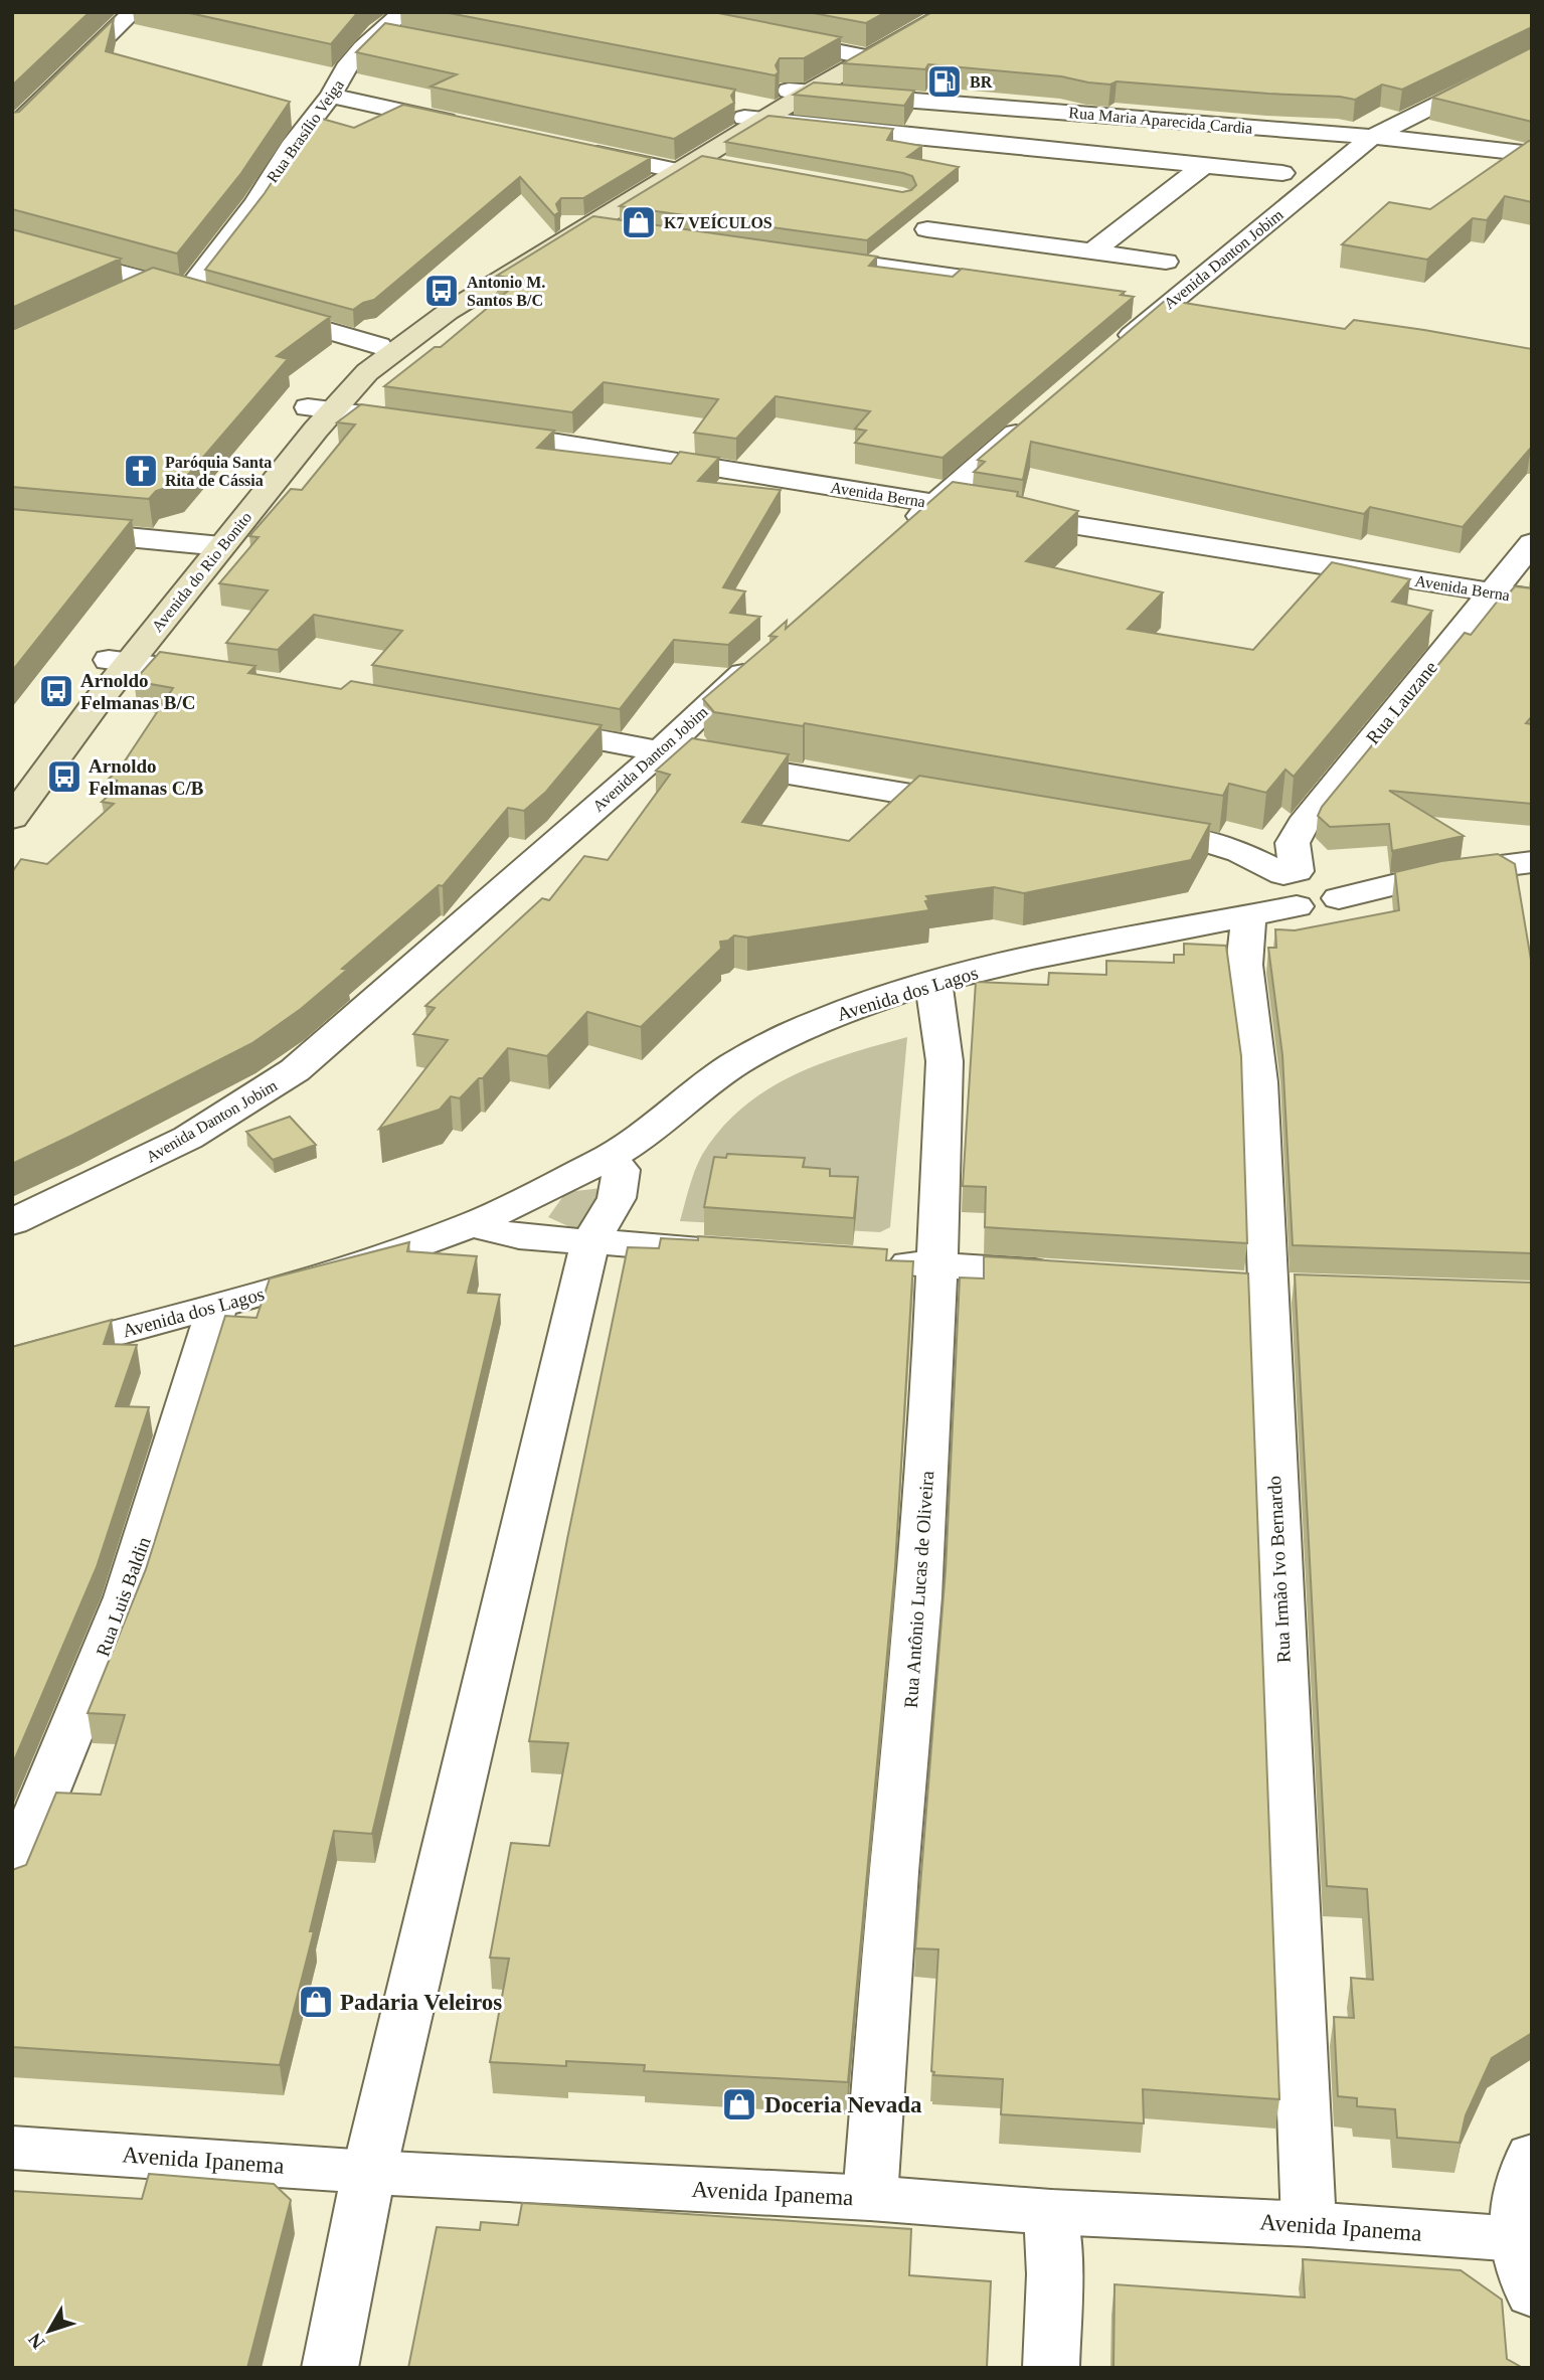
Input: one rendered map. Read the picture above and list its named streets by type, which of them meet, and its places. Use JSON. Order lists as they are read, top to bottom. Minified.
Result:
{"streets":{"main road":["Avenida do Rio Bonito"],"street":["Rua Maria Aparecida Cardia","Rua Brasílio Veiga","Avenida Danton Jobim","Avenida Berna","Rua Lauzane","Avenida dos Lagos","Rua Irmão Ivo Bernardo","Rua Antônio Lucas de Oliveira","Rua Luis Baldin","Avenida Ipanema"]},"crossings":[["Rua Maria Aparecida Cardia","Avenida Danton Jobim"],["Rua Maria Aparecida Cardia","Avenida do Rio Bonito"],["Avenida Berna","Rua Lauzane"],["Rua Lauzane","Avenida dos Lagos"],["Rua Lauzane","Rua Irmão Ivo Bernardo"],["Avenida dos Lagos","Rua Irmão Ivo Bernardo"],["Avenida dos Lagos","Rua Antônio Lucas de Oliveira"],["Avenida dos Lagos","Rua Luis Baldin"],["Rua Irmão Ivo Bernardo","Avenida Ipanema"],["Rua Antônio Lucas de Oliveira","Avenida Ipanema"]],"places":{"fuel station":["BR"],"shop":["K7 VEÍCULOS","Padaria Veleiros","Doceria Nevada"],"bus stop":["Antonio M. Santos B/C","Arnoldo Felmanas B/C","Arnoldo Felmanas C/B"],"church":["Paróquia Santa Rita de Cássia"]},"north":"bottom left"}
